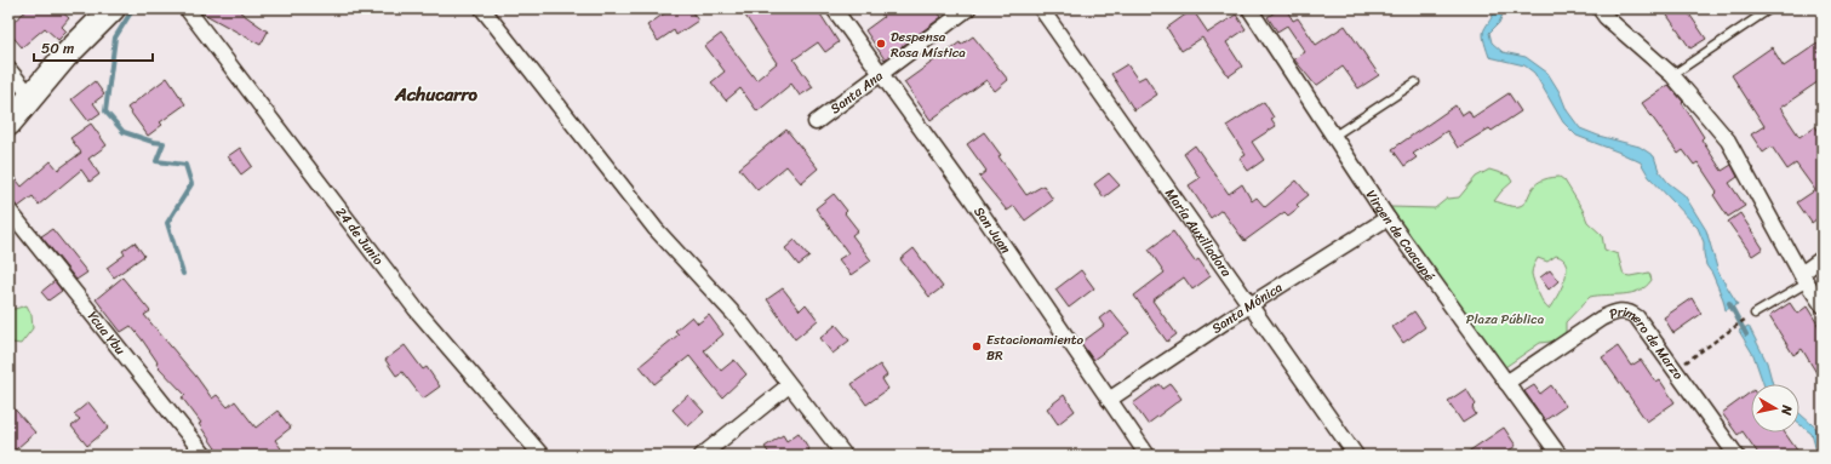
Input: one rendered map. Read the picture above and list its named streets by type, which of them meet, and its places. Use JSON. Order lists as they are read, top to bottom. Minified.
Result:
{"streets":{"street":["Santa Ana","San Juan","María Auxiliadora","Virgen de Caacupé","24 de Junio","Santa Mónica","Ycua Ybu","Primero de Marzo"]},"crossings":[["Santa Ana","San Juan"],["San Juan","Santa Mónica"],["María Auxiliadora","Santa Mónica"],["Virgen de Caacupé","Santa Mónica"],["Virgen de Caacupé","Primero de Marzo"]],"districts":["Achucarro"],"parks":["Plaza Pública"],"places":["Despensa Rosa Mística","Estacionamiento BR"],"scale_bar":"50 m","north":"right"}
